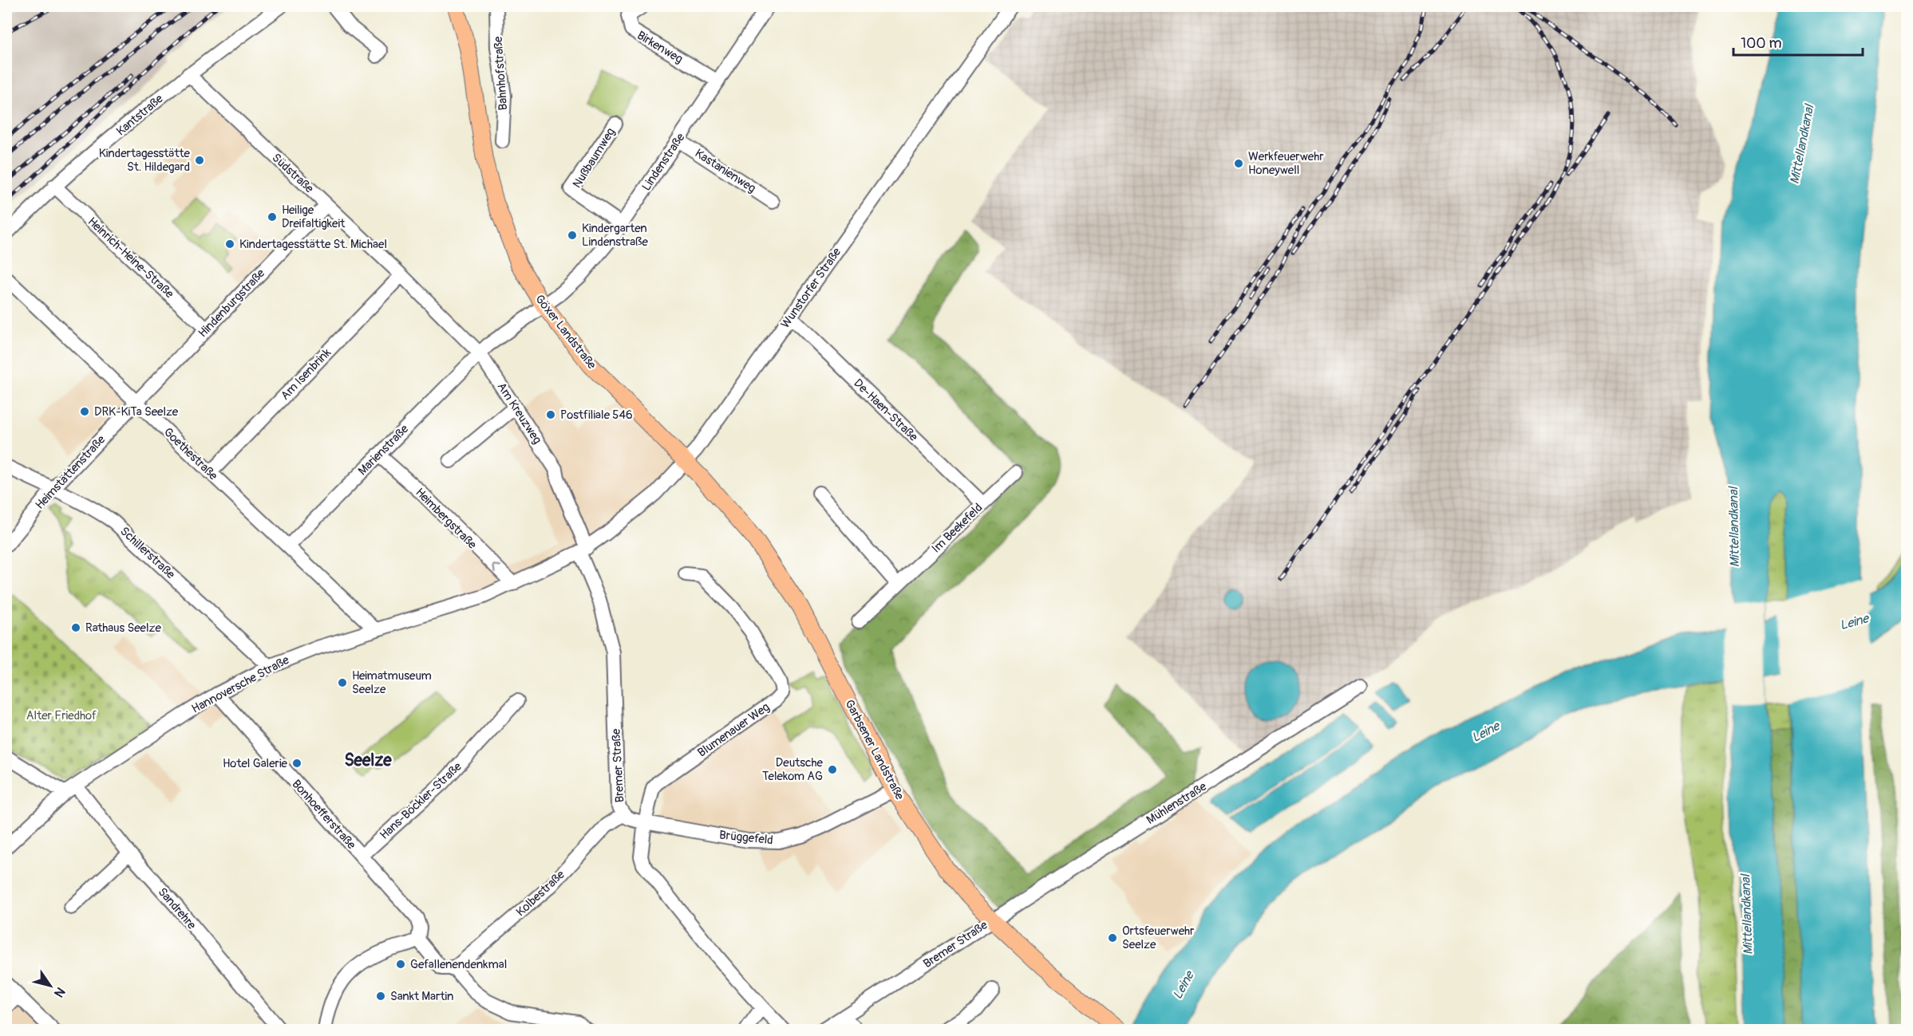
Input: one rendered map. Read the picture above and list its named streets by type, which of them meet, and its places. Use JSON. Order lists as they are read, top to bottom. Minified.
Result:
{"streets":{"main road":["Göxer Landstraße","Garbsener Landstraße"],"street":["Birkenweg","Bahnhofstraße","Kantstraße","Nußbaumweg","Lindenstraße","Kastanienweg","Südstraße","Heinrich-Heine-Straße","Wunstorfer Straße","Hindenburgstraße","Am Isenbrink","De-Haen-Straße","Am Kreuzweg","Marienstraße","Goethestraße","Heimstättenstraße","Heimbergstraße","Im Beekefeld","Schillerstraße","Hannoversche Straße","Blumenauer Weg","Bremer Straße","Hans-Böckler-Straße","Mühlenstraße","Bonhoefferstraße","Brüggefeld","Kolbestraße","Sandrehre"]},"crossings":[["Birkenweg","Lindenstraße"],["Kantstraße","Südstraße"],["Kantstraße","Heinrich-Heine-Straße"],["Nußbaumweg","Lindenstraße"],["Lindenstraße","Kastanienweg"],["Lindenstraße","Göxer Landstraße"],["Südstraße","Hindenburgstraße"],["Südstraße","Am Isenbrink"],["Südstraße","Am Kreuzweg"],["Südstraße","Marienstraße"],["Heinrich-Heine-Straße","Hindenburgstraße"],["Wunstorfer Straße","Göxer Landstraße"],["Wunstorfer Straße","De-Haen-Straße"],["Wunstorfer Straße","Am Kreuzweg"],["Wunstorfer Straße","Hannoversche Straße"],["Wunstorfer Straße","Garbsener Landstraße"],["Wunstorfer Straße","Bremer Straße"],["Hindenburgstraße","Goethestraße"],["Hindenburgstraße","Heimstättenstraße"],["Göxer Landstraße","Garbsener Landstraße"],["Am Isenbrink","Goethestraße"],["De-Haen-Straße","Im Beekefeld"],["Am Kreuzweg","Marienstraße"],["Am Kreuzweg","Hannoversche Straße"],["Am Kreuzweg","Bremer Straße"],["Marienstraße","Goethestraße"],["Marienstraße","Heimbergstraße"],["Goethestraße","Heimstättenstraße"],["Goethestraße","Hannoversche Straße"],["Heimstättenstraße","Schillerstraße"],["Heimbergstraße","Hannoversche Straße"],["Schillerstraße","Hannoversche Straße"],["Hannoversche Straße","Bremer Straße"],["Hannoversche Straße","Bonhoefferstraße"],["Hannoversche Straße","Sandrehre"],["Blumenauer Weg","Bremer Straße"],["Blumenauer Weg","Brüggefeld"],["Garbsener Landstraße","Bremer Straße"],["Garbsener Landstraße","Mühlenstraße"],["Garbsener Landstraße","Brüggefeld"],["Bremer Straße","Mühlenstraße"],["Bremer Straße","Brüggefeld"],["Bremer Straße","Kolbestraße"],["Hans-Böckler-Straße","Bonhoefferstraße"]],"one_way":["Heimbergstraße"],"districts":["Seelze"],"water":["Mittellandkanal","Leine"],"parks":["Alter Friedhof"],"places":["Kindertagesstätte St. Hildegard","Werkfeuerwehr Honeywell","Heilige Dreifaltigkeit","Kindergarten Lindenstraße","Kindertagesstätte St. Michael","DRK-KiTa Seelze","Postfiliale 546","Rathaus Seelze","Heimatmuseum Seelze","Hotel Galerie","Deutsche Telekom AG","Ortsfeuerwehr Seelze","Gefallenendenkmal","Sankt Martin"],"scale_bar":"100 m","north":"bottom right"}
